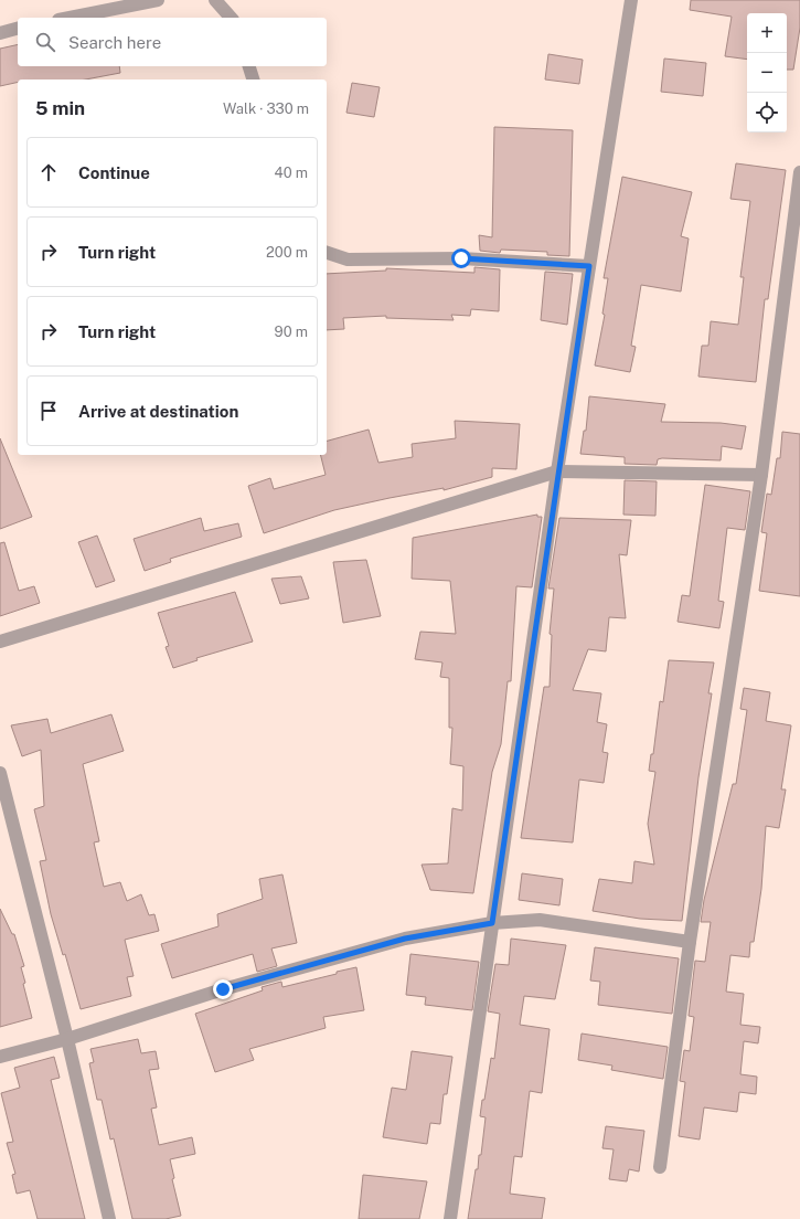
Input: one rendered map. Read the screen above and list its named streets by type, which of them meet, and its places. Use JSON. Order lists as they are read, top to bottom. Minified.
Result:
{"page":{"map_buttons":["+","−"],"search":"Search here","heading":["5 min","Walk · 330 m"],"list":[["Continue","40 m"],["Turn right","200 m"],["Turn right","90 m"],"Arrive at destination"]}}
